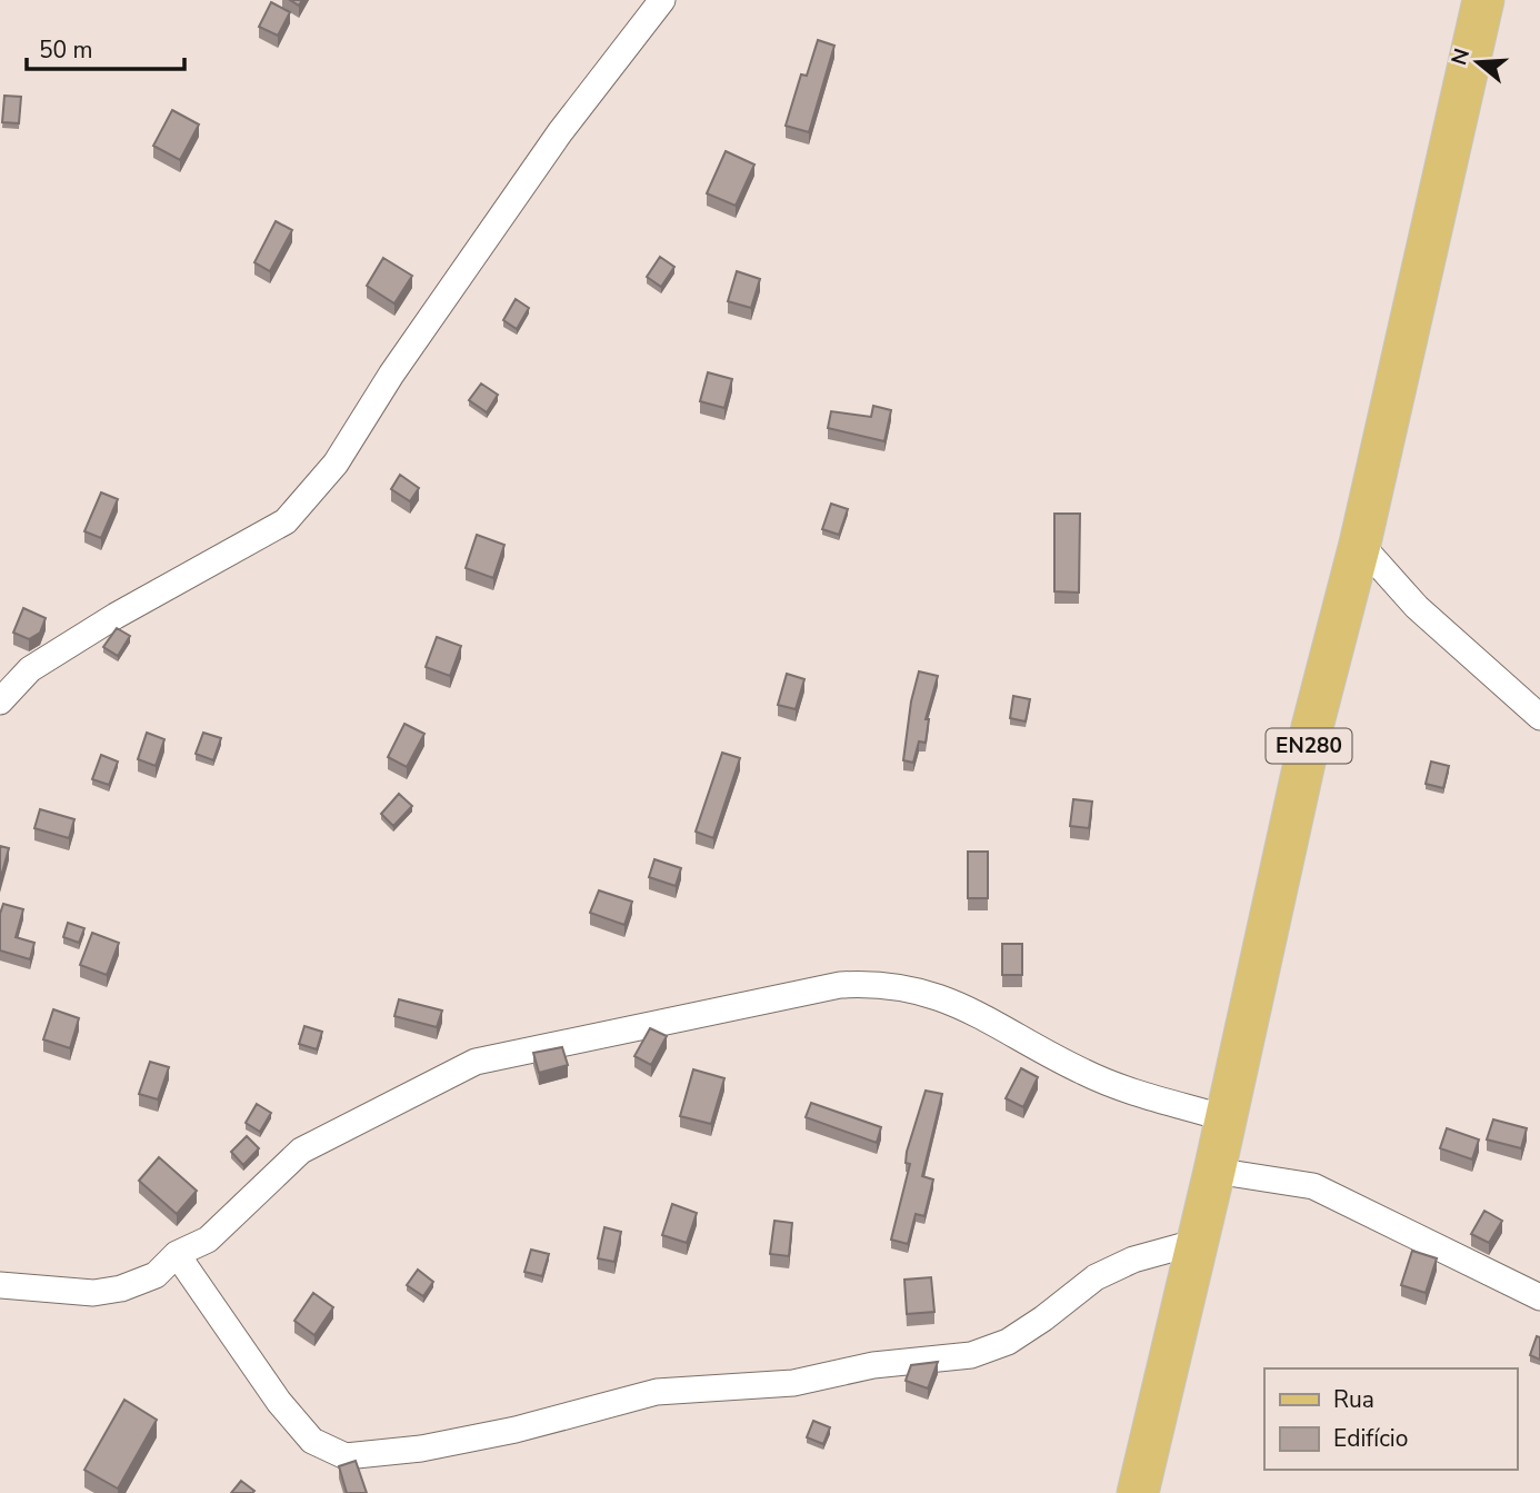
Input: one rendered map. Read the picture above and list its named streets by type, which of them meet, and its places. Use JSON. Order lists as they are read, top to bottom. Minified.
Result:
{"streets":{"main road":["EN280"]},"legend":["Rua","Edifício"],"scale_bar":"50 m","north":"left"}
